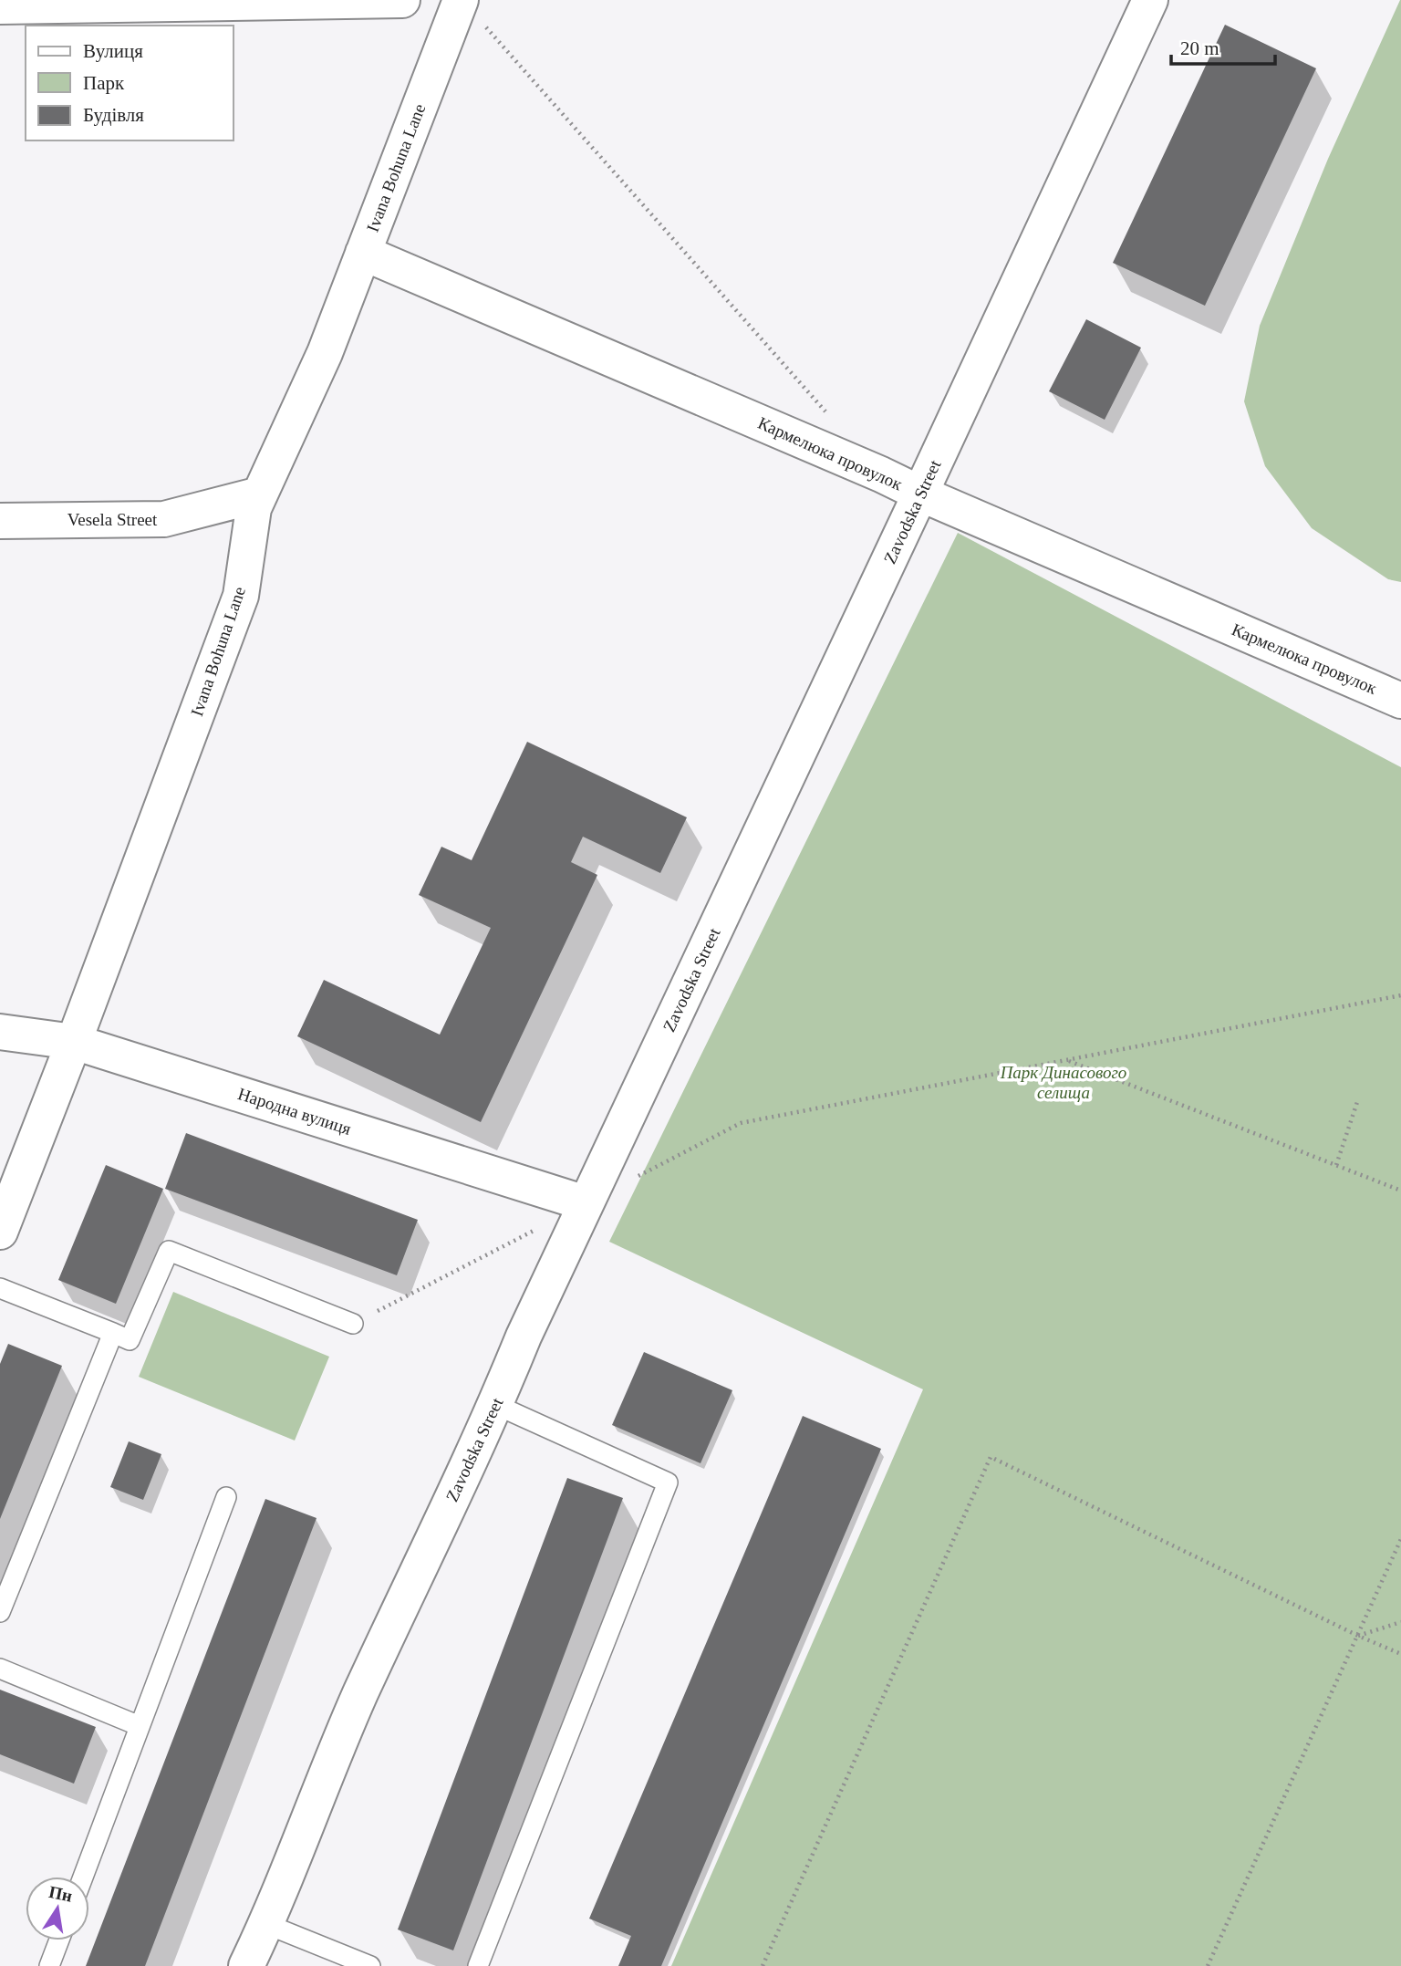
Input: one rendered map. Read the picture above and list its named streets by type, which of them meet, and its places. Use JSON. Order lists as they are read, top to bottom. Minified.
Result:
{"streets":{"street":["Ivana Bohuna Lane","Кармелюка провулок","Zavodska Street","Vesela Street","Народна вулиця"]},"crossings":[["Ivana Bohuna Lane","Кармелюка провулок"],["Ivana Bohuna Lane","Vesela Street"],["Ivana Bohuna Lane","Народна вулиця"],["Кармелюка провулок","Zavodska Street"],["Zavodska Street","Народна вулиця"]],"parks":["Парк Динасового селища"],"legend":["Вулиця","Парк","Будівля"],"scale_bar":"20 m","north":"top"}
